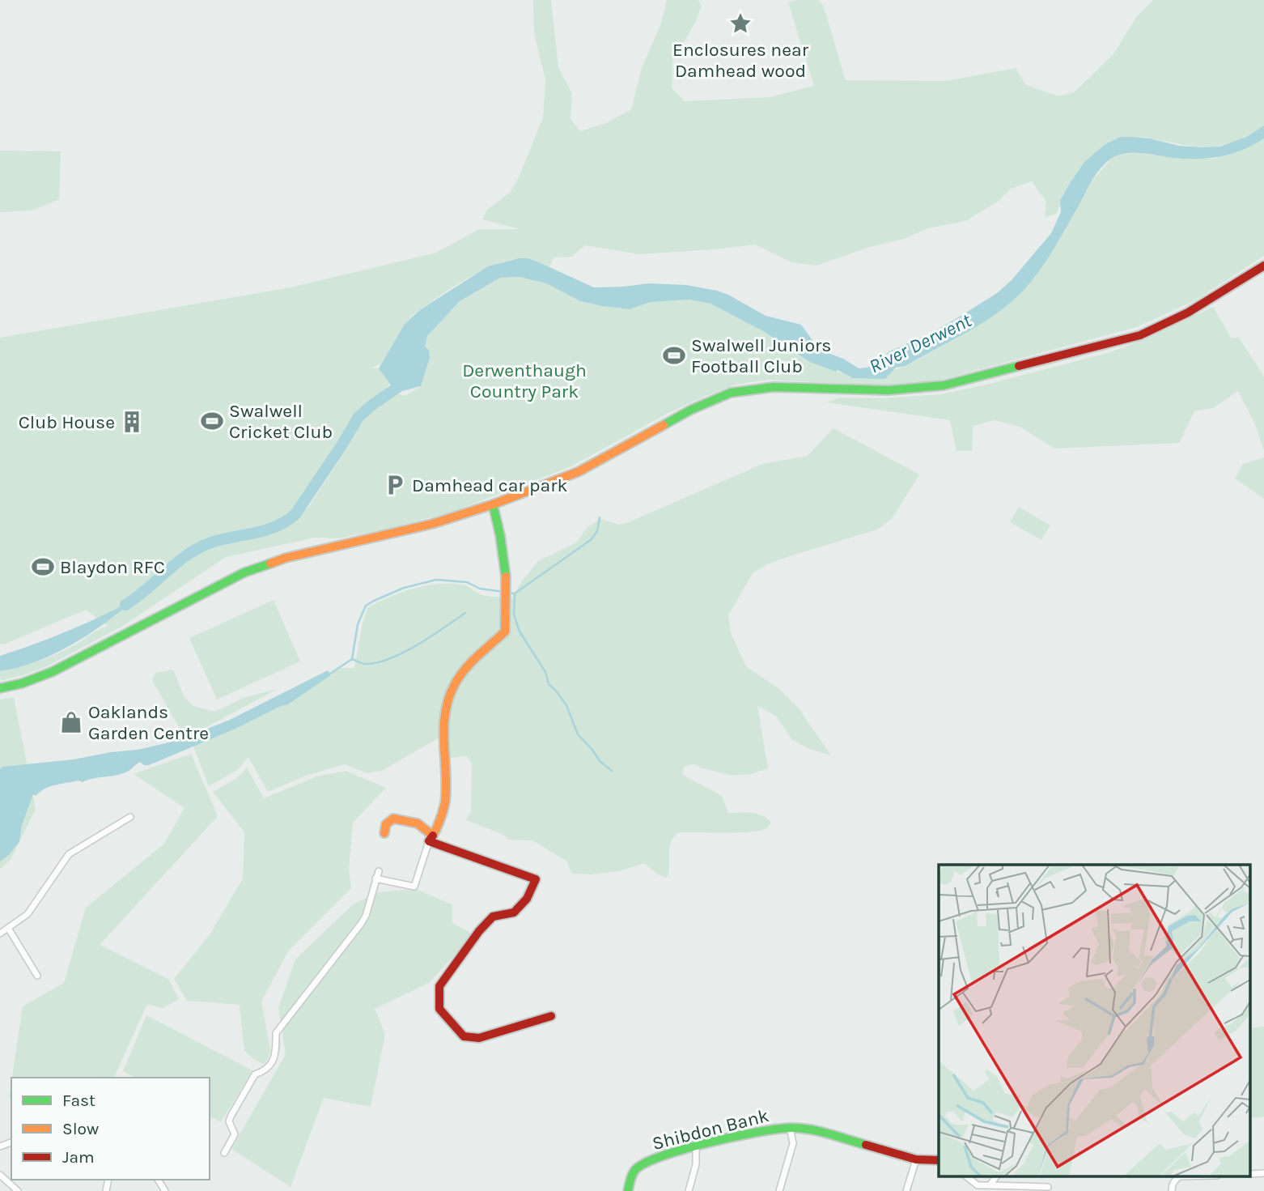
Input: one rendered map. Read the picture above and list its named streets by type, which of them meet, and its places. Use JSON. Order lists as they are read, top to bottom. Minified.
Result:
{"streets":{"main road":["Shibdon Bank"]},"water":["River Derwent"],"parks":["Derwenthaugh Country Park"],"places":{"place":["Enclosures near Damhead wood"],"sports":["Swalwell Juniors Football Club","Swalwell Cricket Club","Blaydon RFC"],"building":["Club House"],"parking":["Damhead car park"],"shop":["Oaklands Garden Centre"]},"legend":["Fast","Slow","Jam"]}
